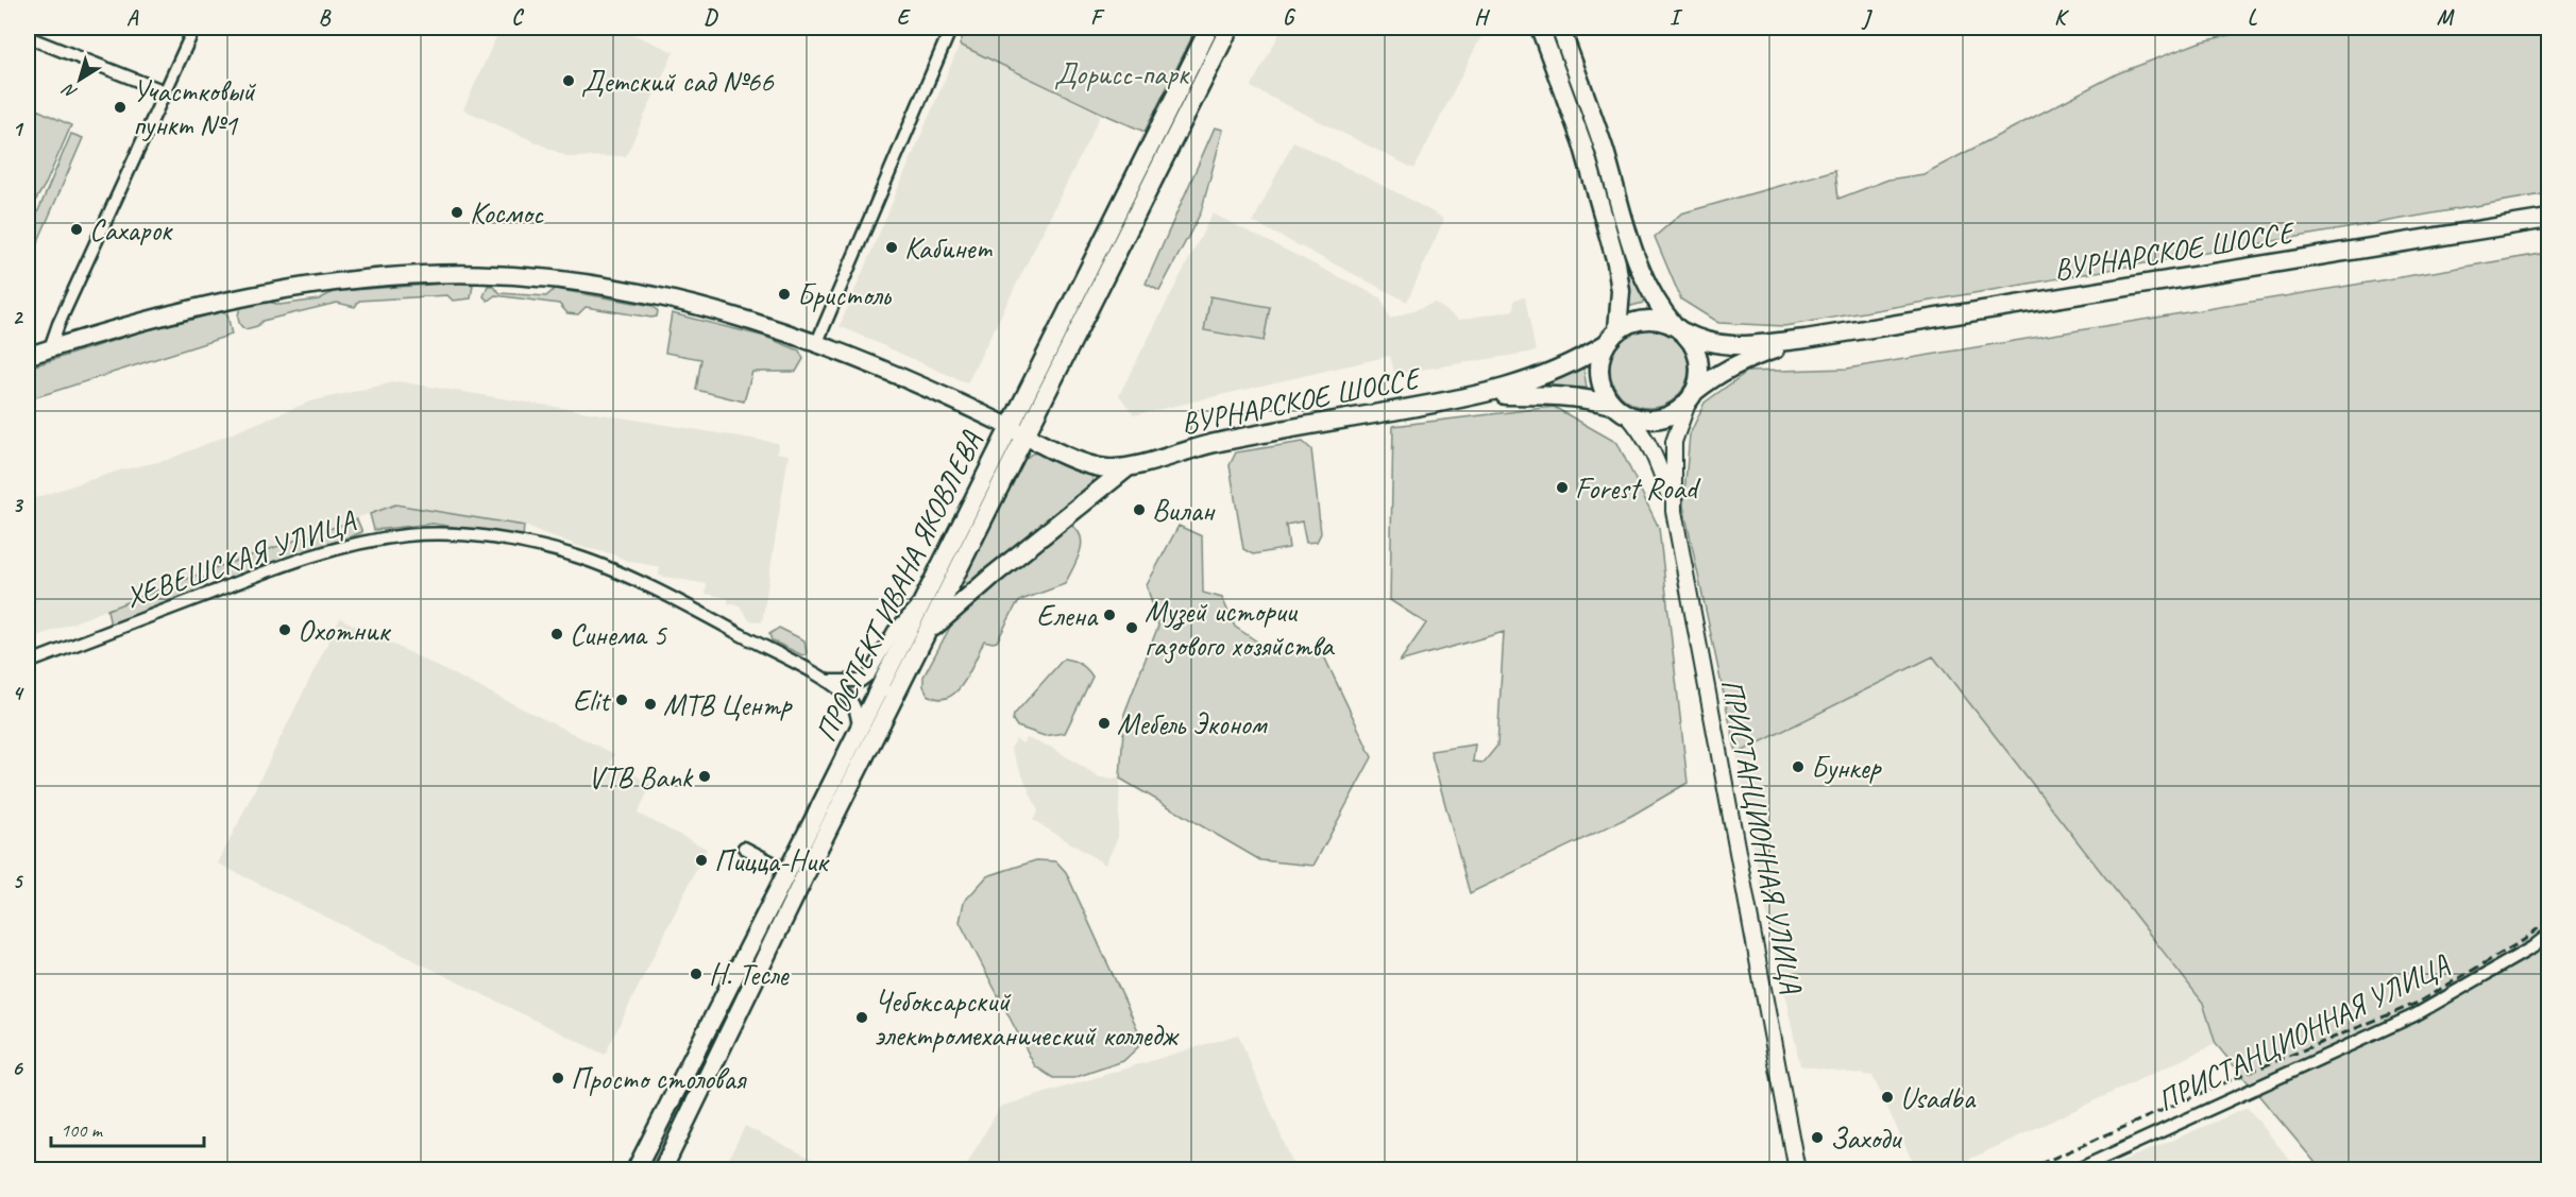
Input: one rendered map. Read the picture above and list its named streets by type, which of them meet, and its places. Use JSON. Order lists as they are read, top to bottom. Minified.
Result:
{"streets":{"main road":["ВУРНАРСКОЕ ШОССЕ","ПРОСПЕКТ ИВАНА ЯКОВЛЕВА"],"street":["ХЕВЕШСКАЯ УЛИЦА","ПРИСТАНЦИОННАЯ УЛИЦА"]},"crossings":[["ВУРНАРСКОЕ ШОССЕ","ПРИСТАНЦИОННАЯ УЛИЦА"]],"parks":["Дорисс-парк"],"places":["Детский сад №66","Участковый пункт №1","Космос","Сахарок","Кабинет","Бристоль","Forest Road","Вилан","Елена","Музей истории газового хозяйства","Охотник","Синема 5","Elit","МТВ Центр","Мебель Эконом","Бункер","VTB Bank","Пицца-Ник","Н. Тесле","Чебоксарский электромеханический колледж","Просто столовая","Usadba","Заходи"],"scale_bar":"100 m","north":"bottom left","grid":{"columns":["A","B","C","D","E","F","G","H","I","J","K","L","M"],"rows":["1","2","3","4","5","6"]}}
